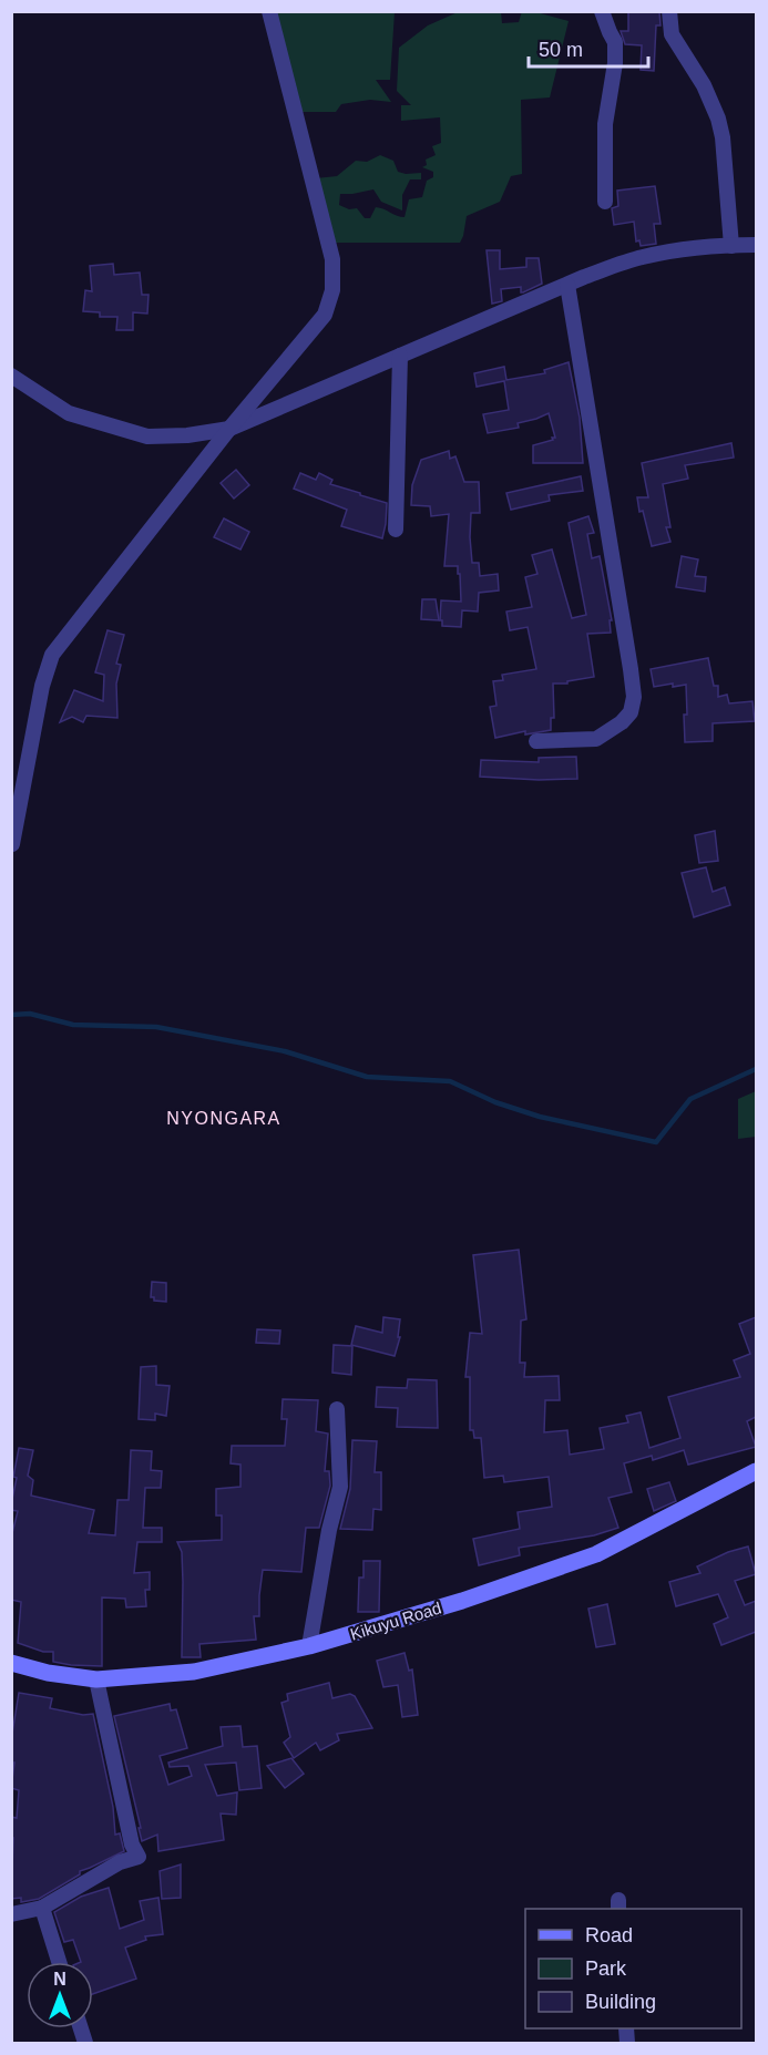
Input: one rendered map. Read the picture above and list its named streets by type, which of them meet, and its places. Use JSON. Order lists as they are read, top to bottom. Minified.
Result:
{"streets":{"main road":["Kikuyu Road"]},"districts":["NYONGARA"],"legend":["Road","Park","Building"],"scale_bar":"50 m","north":"top"}
